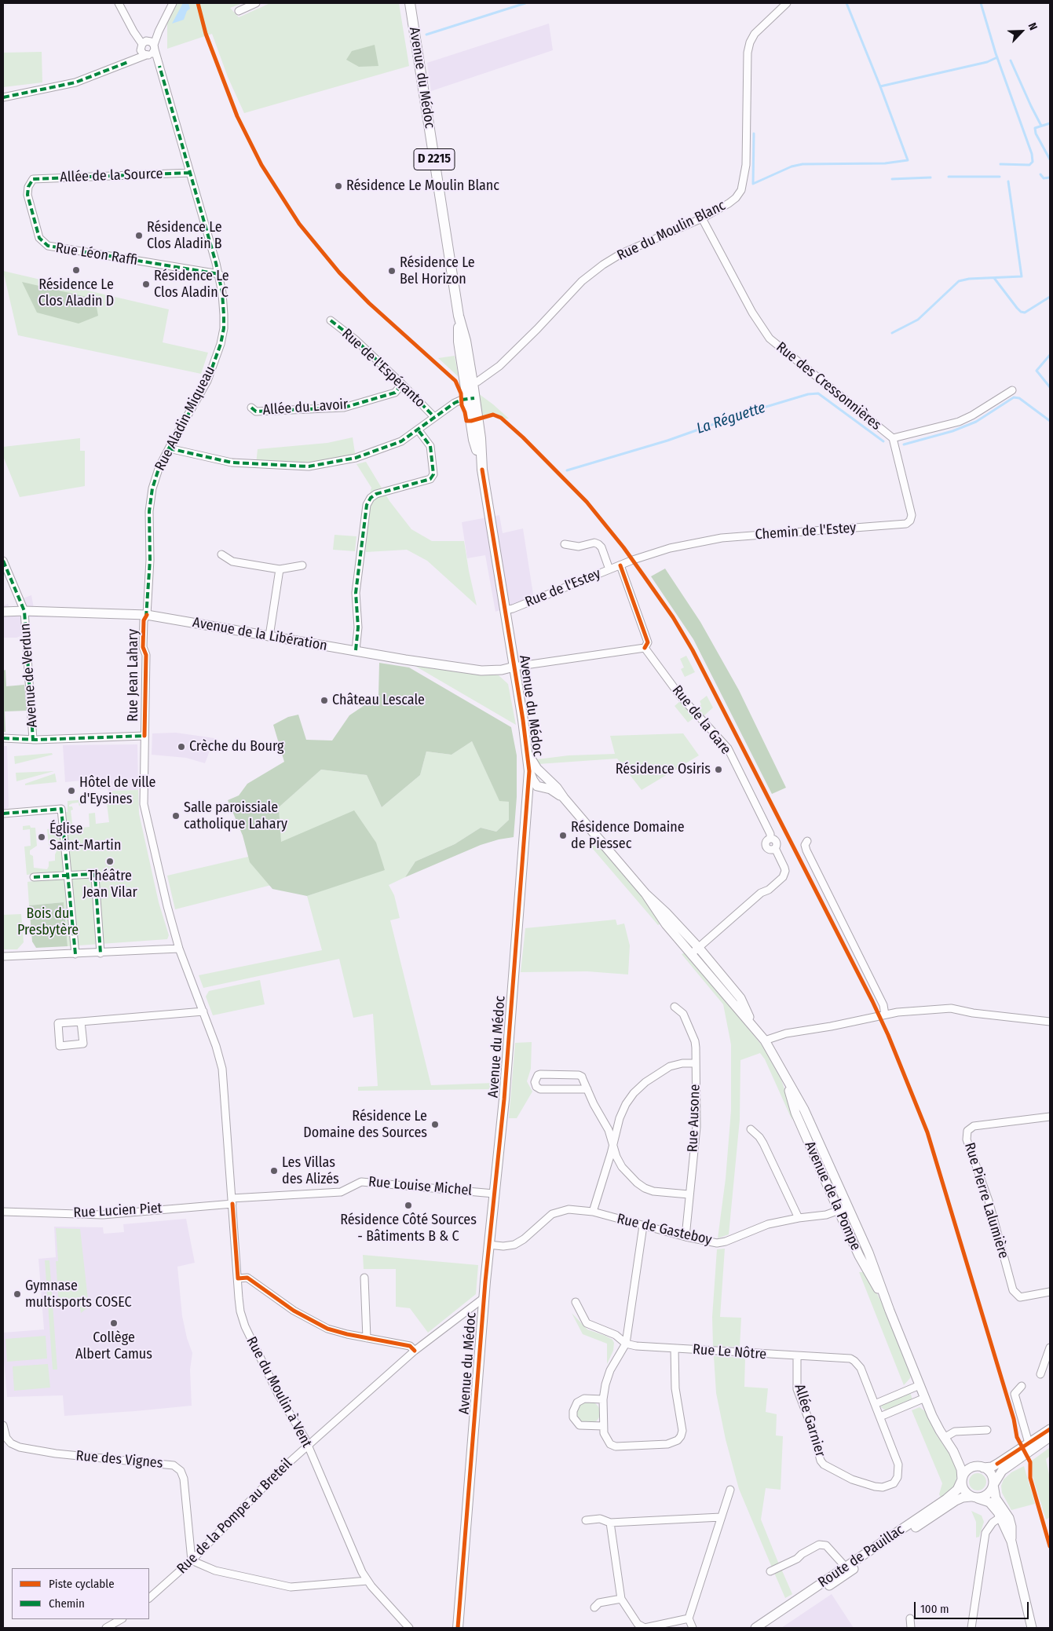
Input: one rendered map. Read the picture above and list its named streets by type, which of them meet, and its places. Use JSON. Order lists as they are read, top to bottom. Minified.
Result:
{"streets":{"main road":["Avenue du Médoc","D 2215"],"street":["Allée de la Source","Rue du Moulin Blanc","Rue Léon Raffi","Rue de l'Espéranto","Rue des Cressonnières","Allée du Lavoir","Rue Aladin Miqueau","Chemin de l'Estey","Rue de l'Estey","Avenue de la Libération","Avenue de Verdun","Rue Jean Lahary","Rue de la Gare","Rue Ausone","Rue Louise Michel","Avenue de la Pompe","Rue Pierre Lalumière","Rue Lucien Piet","Rue de Gasteboy","Rue Le Nôtre","Rue du Moulin à Vent","Allée Garnier","Rue des Vignes","Rue de la Pompe au Breteil","Route de Pauillac"]},"crossings":[["Avenue du Médoc","Rue du Moulin Blanc"],["Avenue du Médoc","Rue de l'Estey"],["Avenue du Médoc","Avenue de la Libération"],["Avenue du Médoc","Rue Louise Michel"],["Avenue du Médoc","Avenue de la Pompe"],["Avenue du Médoc","Rue de Gasteboy"],["Avenue du Médoc","Rue de la Pompe au Breteil"],["Allée de la Source","Rue Léon Raffi"],["Allée de la Source","Rue Aladin Miqueau"],["Rue du Moulin Blanc","Rue des Cressonnières"],["Rue Léon Raffi","Rue Aladin Miqueau"],["Rue de l'Espéranto","Allée du Lavoir"],["Rue des Cressonnières","Chemin de l'Estey"],["Rue Aladin Miqueau","Avenue de la Libération"],["Rue Aladin Miqueau","Rue Jean Lahary"],["Chemin de l'Estey","Rue de l'Estey"],["Chemin de l'Estey","Rue de la Gare"],["Rue de l'Estey","Rue de la Gare"],["Avenue de la Libération","Avenue de Verdun"],["Avenue de la Libération","Rue Jean Lahary"],["Rue Jean Lahary","Rue du Moulin à Vent"],["Rue de la Gare","Avenue de la Pompe"],["Rue Ausone","Rue de Gasteboy"],["Rue Louise Michel","Rue Lucien Piet"],["Rue Louise Michel","Rue du Moulin à Vent"],["Avenue de la Pompe","Rue de Gasteboy"],["Avenue de la Pompe","Route de Pauillac"],["Rue Lucien Piet","Rue du Moulin à Vent"],["Rue Le Nôtre","Allée Garnier"],["Rue du Moulin à Vent","Rue de la Pompe au Breteil"],["Rue des Vignes","Rue de la Pompe au Breteil"]],"water":["La Réguette"],"parks":["Bois du Presbytère"],"places":["Résidence Le Moulin Blanc","Résidence Le Clos Aladin B","Résidence Le Clos Aladin D","Résidence Le Bel Horizon","Résidence Le Clos Aladin C","Château Lescale","Crèche du Bourg","Résidence Osiris","Hôtel de ville d'Eysines","Salle paroissiale catholique Lahary","Résidence Domaine de Piessec","Église Saint-Martin","Théâtre Jean Vilar","Résidence Le Domaine des Sources","Les Villas des Alizés","Résidence Côté Sources - Bâtiments B & C","Gymnase multisports COSEC","Collège Albert Camus"],"legend":["Piste cyclable","Chemin"],"scale_bar":"100 m","north":"top right"}
